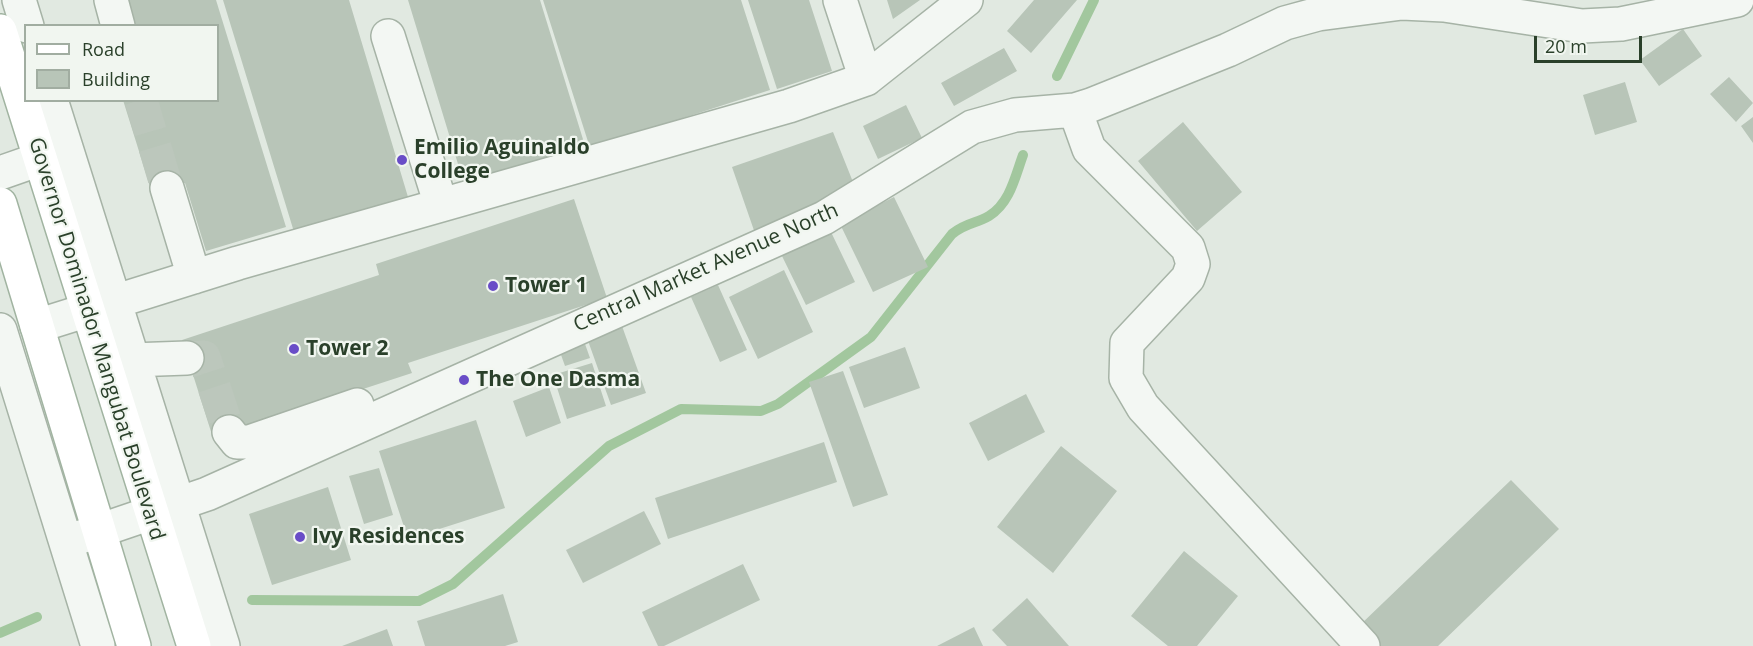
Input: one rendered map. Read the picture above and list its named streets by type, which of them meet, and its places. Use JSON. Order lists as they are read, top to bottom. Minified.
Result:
{"streets":{"main road":["Governor Dominador Mangubat Boulevard"],"street":["Central Market Avenue North"]},"crossings":[["Central Market Avenue North","Governor Dominador Mangubat Boulevard"]],"places":["Emilio Aguinaldo College","Tower 1","Tower 2","The One Dasma","Ivy Residences"],"legend":["Road","Building"],"scale_bar":"20 m"}
